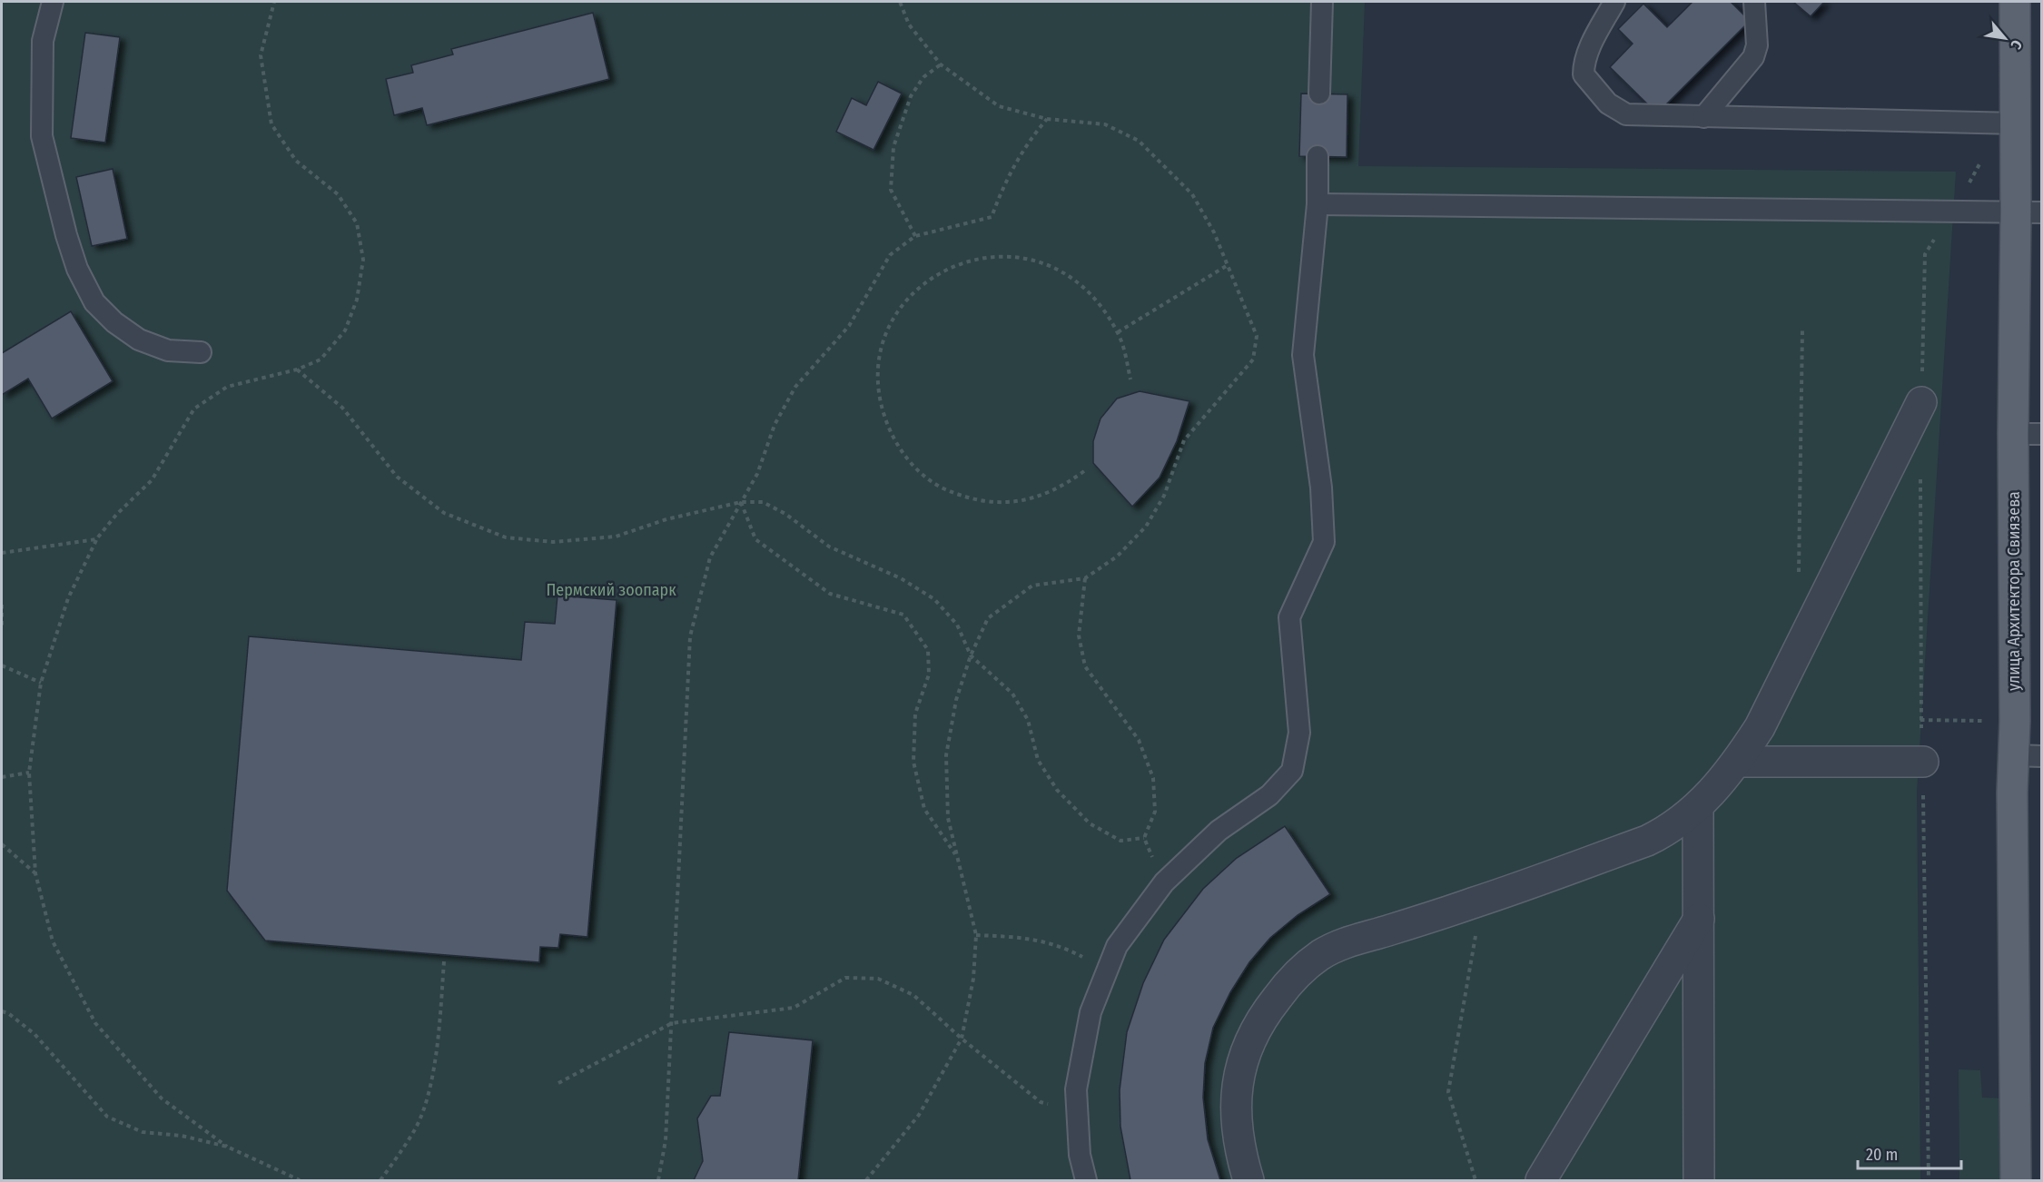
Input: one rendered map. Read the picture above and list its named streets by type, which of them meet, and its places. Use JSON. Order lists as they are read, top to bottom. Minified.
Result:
{"streets":{"main road":["улица Архитектора Свиязева"]},"parks":["Пермский зоопарк"],"scale_bar":"20 m","north":"bottom right"}
